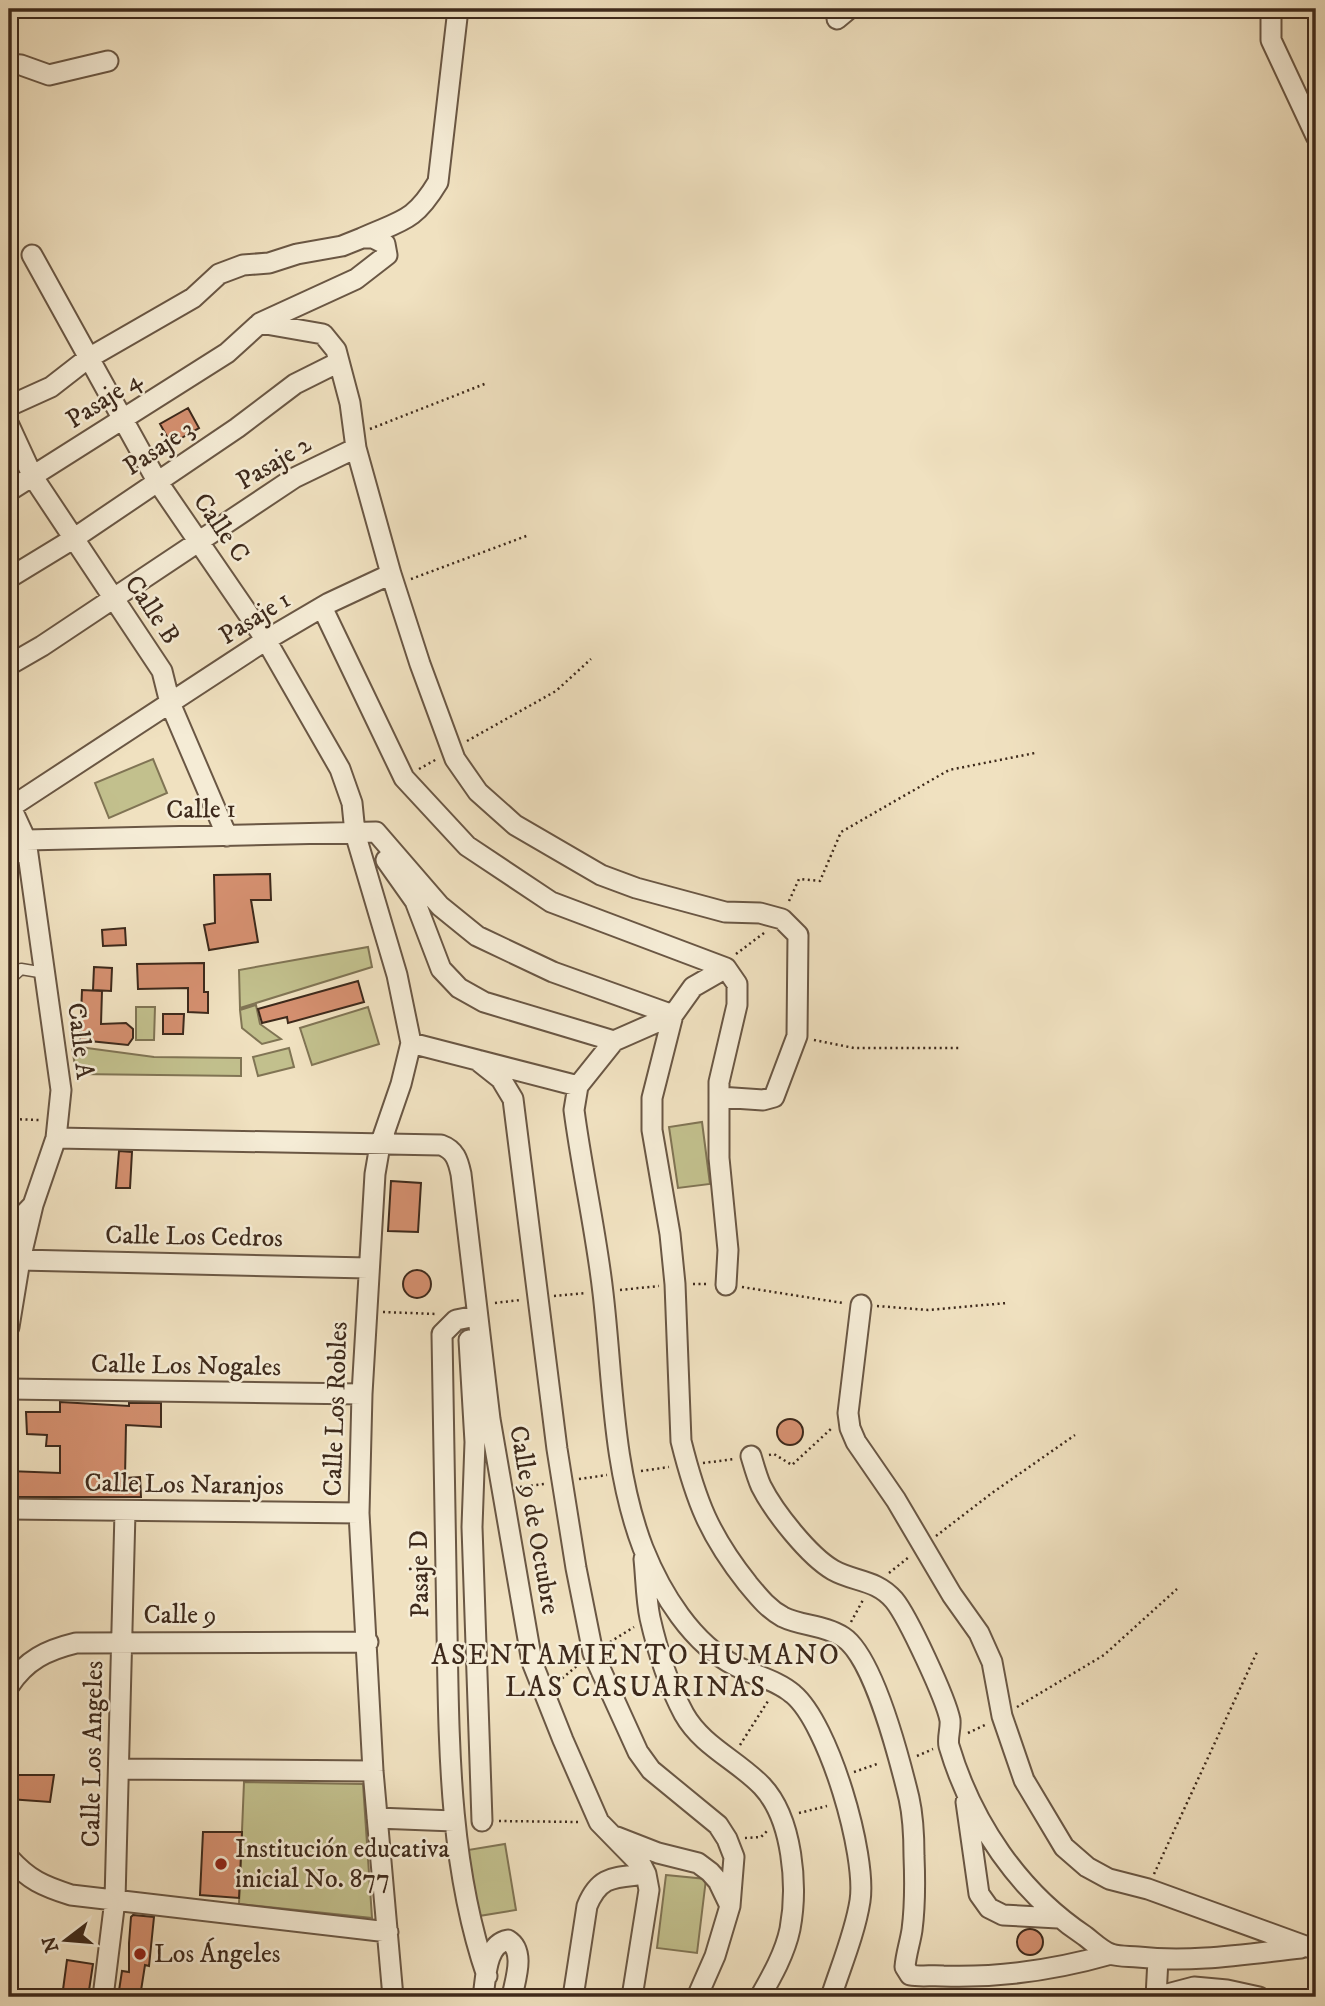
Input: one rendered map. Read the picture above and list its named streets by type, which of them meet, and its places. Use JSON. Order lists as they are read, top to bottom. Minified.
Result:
{"streets":{"street":["Pasaje 4","Pasaje 3","Pasaje 2","Calle C","Calle B","Pasaje 1","Calle 1","Calle A","Calle Los Cedros","Calle Los Nogales","Calle Los Robles","Calle Los Naranjos","Calle 9 de Octubre","Pasaje D","Calle 9","Calle Los Angeles"]},"crossings":[["Pasaje 4","Calle C"],["Pasaje 4","Calle B"],["Pasaje 3","Calle C"],["Pasaje 3","Calle B"],["Pasaje 2","Calle C"],["Pasaje 2","Calle B"],["Calle C","Pasaje 1"],["Calle C","Calle 1"],["Calle C","Calle Los Robles"],["Calle B","Pasaje 1"],["Calle B","Calle 1"],["Pasaje 1","Calle A"],["Calle 1","Calle A"],["Calle 1","Calle Los Robles"],["Calle A","Calle Los Cedros"],["Calle Los Cedros","Calle Los Robles"],["Calle Los Nogales","Calle Los Robles"],["Calle Los Robles","Calle Los Naranjos"],["Calle Los Robles","Calle 9 de Octubre"],["Calle Los Robles","Calle 9"],["Calle Los Naranjos","Calle Los Angeles"],["Calle 9 de Octubre","Pasaje D"],["Calle 9","Calle Los Angeles"]],"districts":["ASENTAMIENTO HUMANO LAS CASUARINAS"],"places":["Institución educativa inicial No. 877","Los Ángeles"],"north":"left"}
